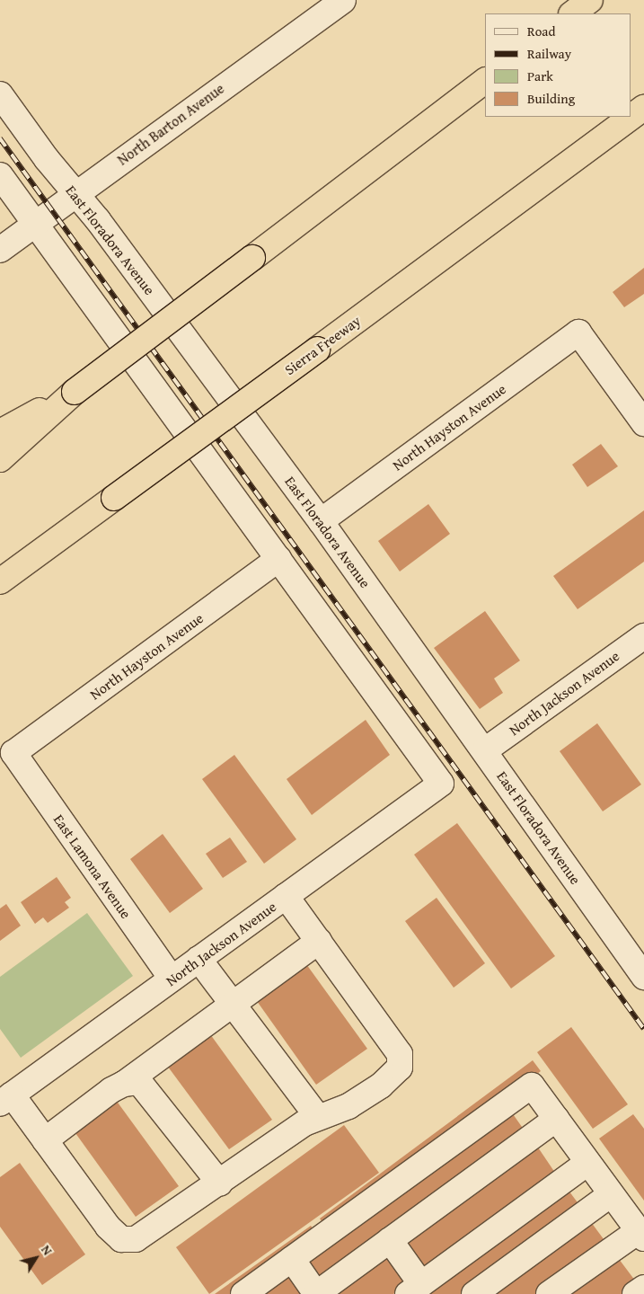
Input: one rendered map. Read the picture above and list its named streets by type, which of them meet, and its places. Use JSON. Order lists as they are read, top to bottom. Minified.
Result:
{"streets":{"highway":["Sierra Freeway"],"street":["North Barton Avenue","East Floradora Avenue","North Hayston Avenue","North Jackson Avenue","East Lamona Avenue"]},"crossings":[["North Barton Avenue","East Floradora Avenue"],["East Floradora Avenue","North Hayston Avenue"],["East Floradora Avenue","North Jackson Avenue"],["North Hayston Avenue","North Jackson Avenue"],["North Hayston Avenue","East Lamona Avenue"],["North Jackson Avenue","East Lamona Avenue"]],"legend":["Road","Railway","Park","Building"],"north":"top right"}
